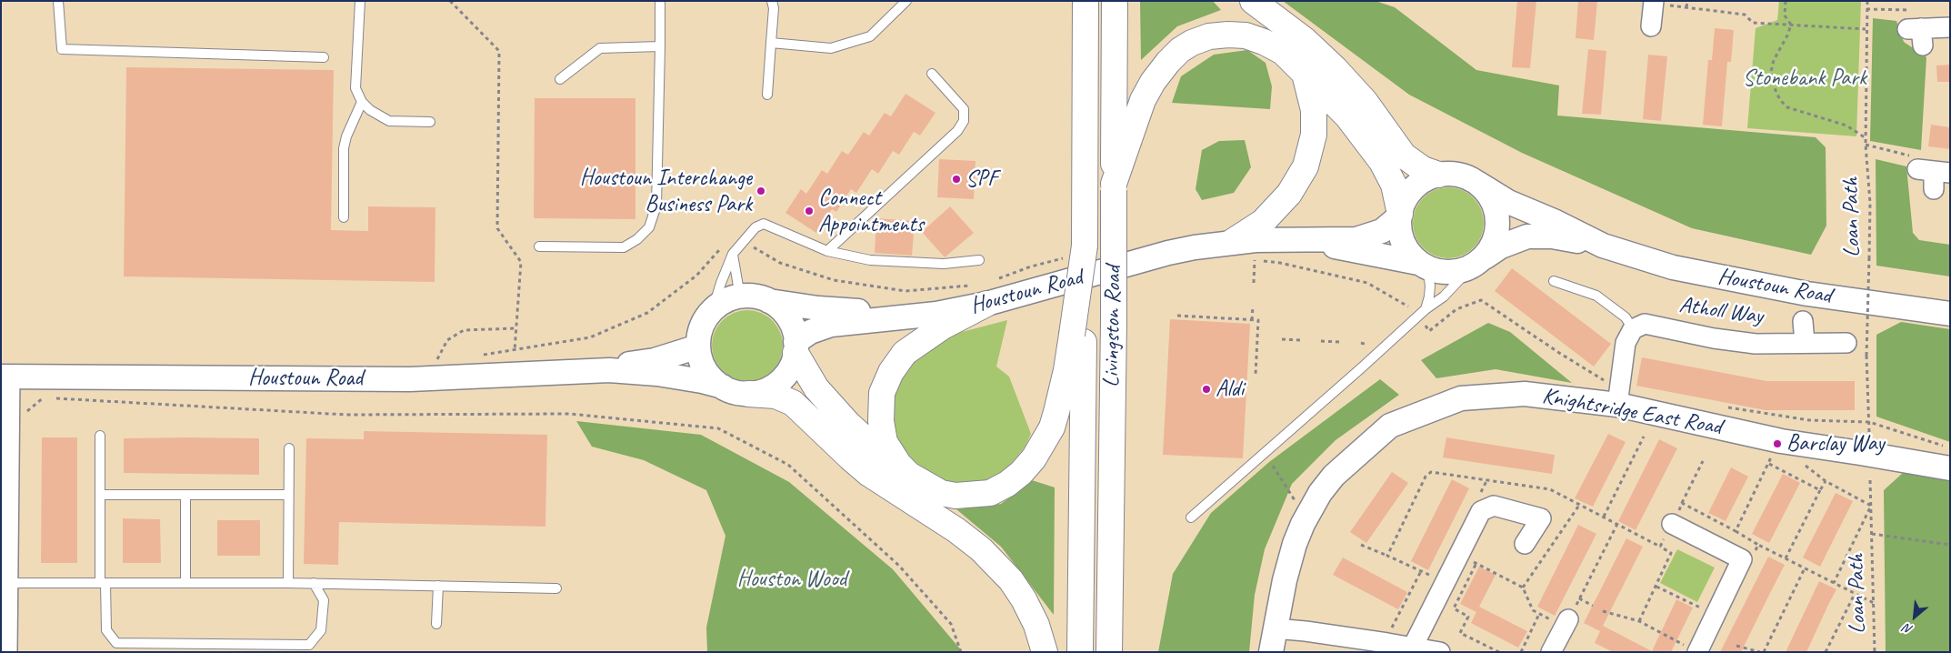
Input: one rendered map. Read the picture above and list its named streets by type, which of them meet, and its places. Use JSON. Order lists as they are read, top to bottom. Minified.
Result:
{"streets":{"main road":["Livingston Road"],"street":["Houstoun Road","Atholl Way","Knightsridge East Road"],"path":["Loan Path"]},"parks":["Stonebank Park","Houston Wood"],"places":["SPF","Houstoun Interchange Business Park","Connect Appointments","Aldi","Barclay Way"],"north":"bottom left"}
